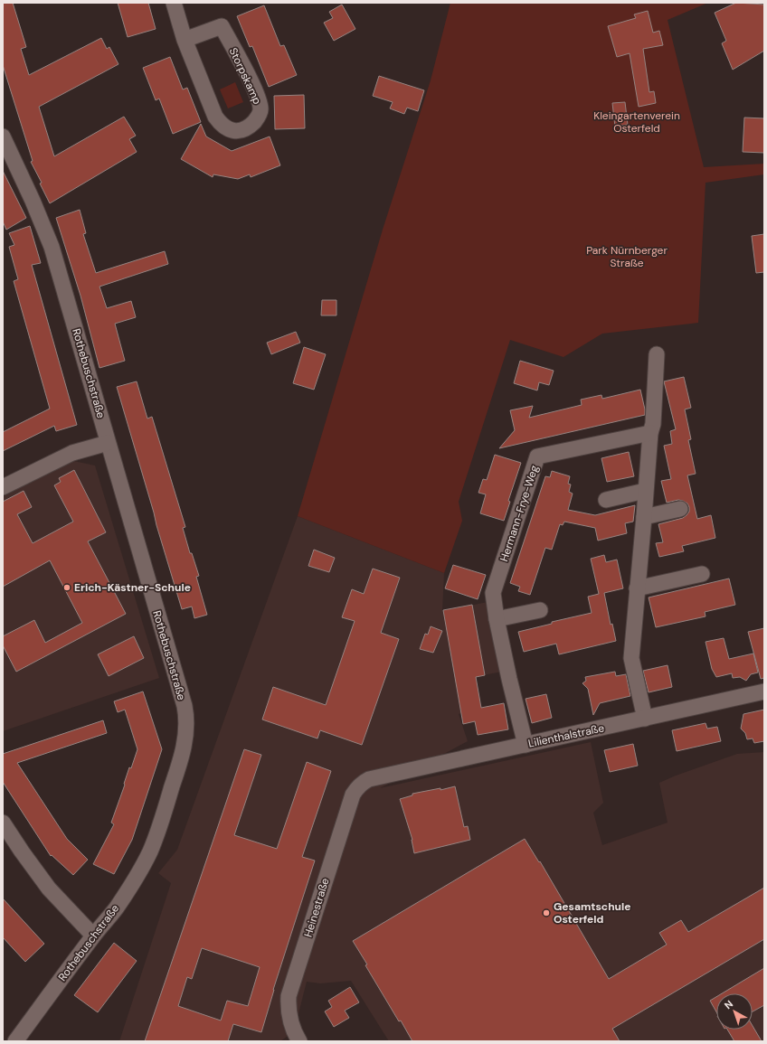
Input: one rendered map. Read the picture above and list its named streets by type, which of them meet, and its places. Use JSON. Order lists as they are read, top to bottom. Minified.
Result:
{"streets":{"street":["Storpskamp","Rothebuschstraße","Hermann-Frye-Weg","Lilienthalstraße","Heinestraße"]},"crossings":[["Hermann-Frye-Weg","Lilienthalstraße"],["Lilienthalstraße","Heinestraße"]],"parks":["Kleingartenverein Osterfeld","Park Nürnberger Straße"],"places":["Erich-Kästner-Schule","Gesamtschule Osterfeld"],"north":"top left"}
